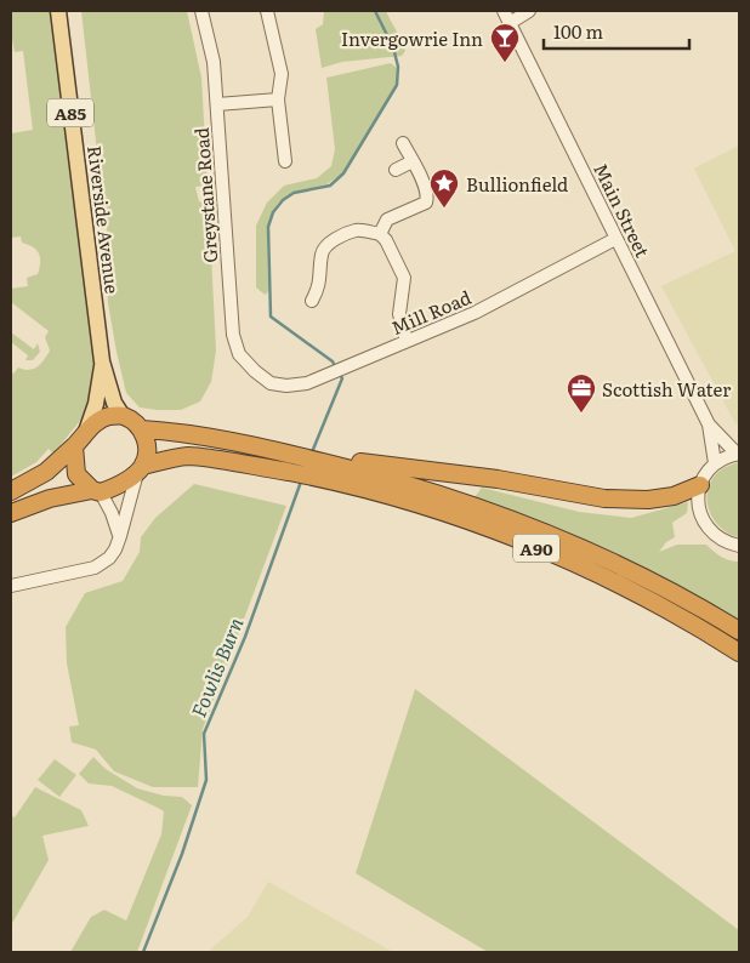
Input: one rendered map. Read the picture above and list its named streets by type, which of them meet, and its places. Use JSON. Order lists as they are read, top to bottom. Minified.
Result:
{"streets":{"highway":["A90"],"main road":["A85","Riverside Avenue"],"street":["Greystane Road","Main Street","Mill Road"]},"crossings":[["Greystane Road","Mill Road"],["Main Street","Mill Road"],["Riverside Avenue","A90"]],"water":["Fowlis Burn"],"places":{"bar":["Invergowrie Inn"],"place":["Bullionfield"],"office":["Scottish Water"]},"scale_bar":"100 m"}
